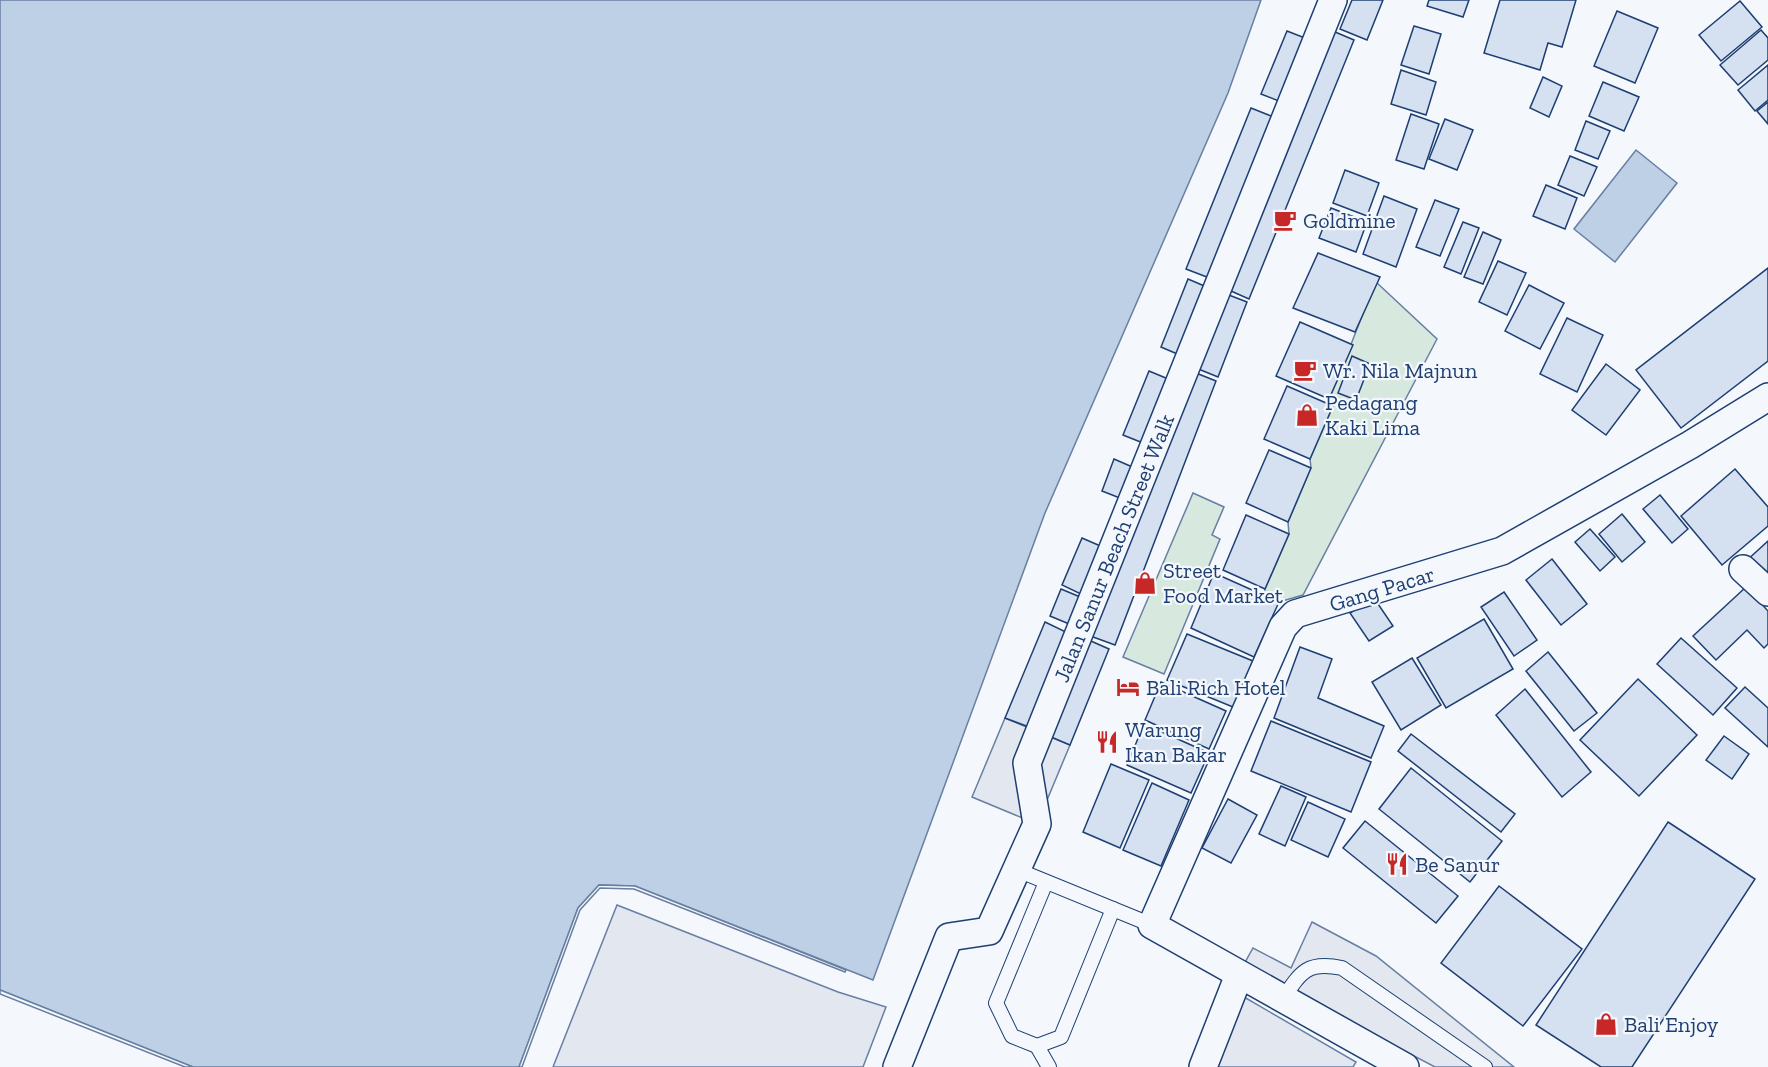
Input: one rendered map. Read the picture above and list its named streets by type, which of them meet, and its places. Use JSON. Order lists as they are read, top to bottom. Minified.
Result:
{"streets":{"street":["Jalan Sanur Beach Street Walk","Gang Pacar"]},"places":{"cafe":["Goldmine","Wr. Nila Majnun"],"shop":["Pedagang Kaki Lima","Street Food Market","Bali Enjoy"],"hotel":["Bali Rich Hotel"],"restaurant":["Warung Ikan Bakar","Be Sanur"]}}
